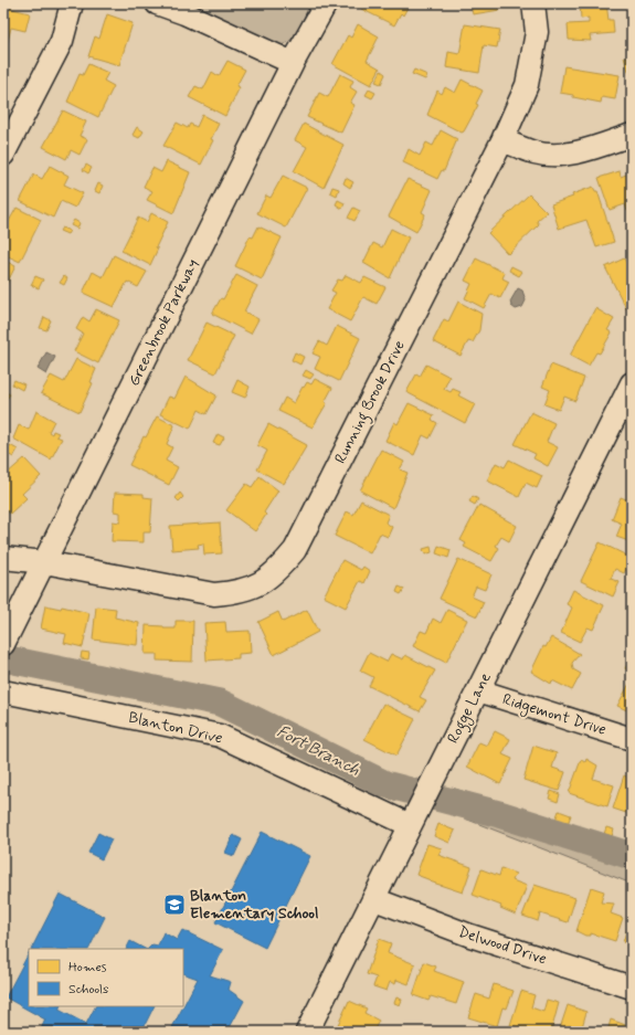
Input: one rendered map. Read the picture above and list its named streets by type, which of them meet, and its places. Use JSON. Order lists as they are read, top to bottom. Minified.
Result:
{"streets":{"street":["Greenbrook Parkway","Running Brook Drive","Rogge Lane","Ridgemont Drive","Blanton Drive","Delwood Drive"]},"crossings":[["Greenbrook Parkway","Running Brook Drive"],["Rogge Lane","Ridgemont Drive"],["Rogge Lane","Blanton Drive"],["Rogge Lane","Delwood Drive"]],"water":["Fort Branch"],"places":{"school or university":["Blanton Elementary School"]},"legend":["Homes","Schools"]}
